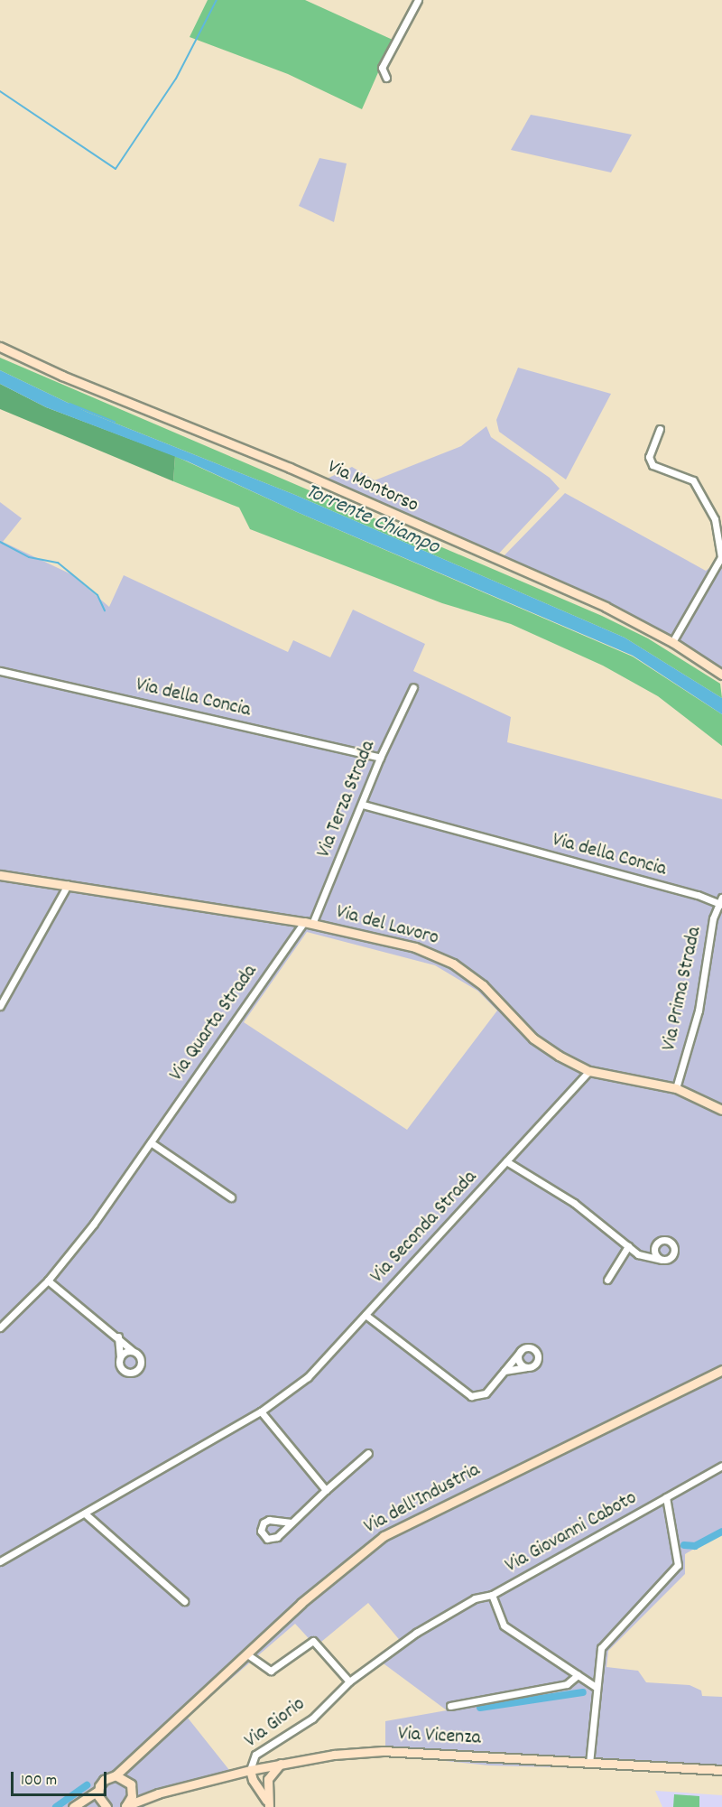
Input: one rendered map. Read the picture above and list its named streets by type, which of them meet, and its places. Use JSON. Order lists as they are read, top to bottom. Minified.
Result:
{"streets":{"main road":["Via Montorso","Via del Lavoro","Via dell'Industria","Via Vicenza"],"street":["Via della Concia","Via Terza Strada","Via Prima Strada","Via Quarta Strada","Via Seconda Strada","Via Giovanni Caboto","Via Giorio"]},"crossings":[["Via della Concia","Via Terza Strada"],["Via della Concia","Via Prima Strada"],["Via Terza Strada","Via del Lavoro"],["Via Terza Strada","Via Quarta Strada"],["Via del Lavoro","Via Prima Strada"],["Via del Lavoro","Via Quarta Strada"],["Via del Lavoro","Via Seconda Strada"],["Via Giovanni Caboto","Via Giorio"],["Via Giorio","Via Vicenza"]],"water":["Torrente Chiampo"],"scale_bar":"100 m"}
